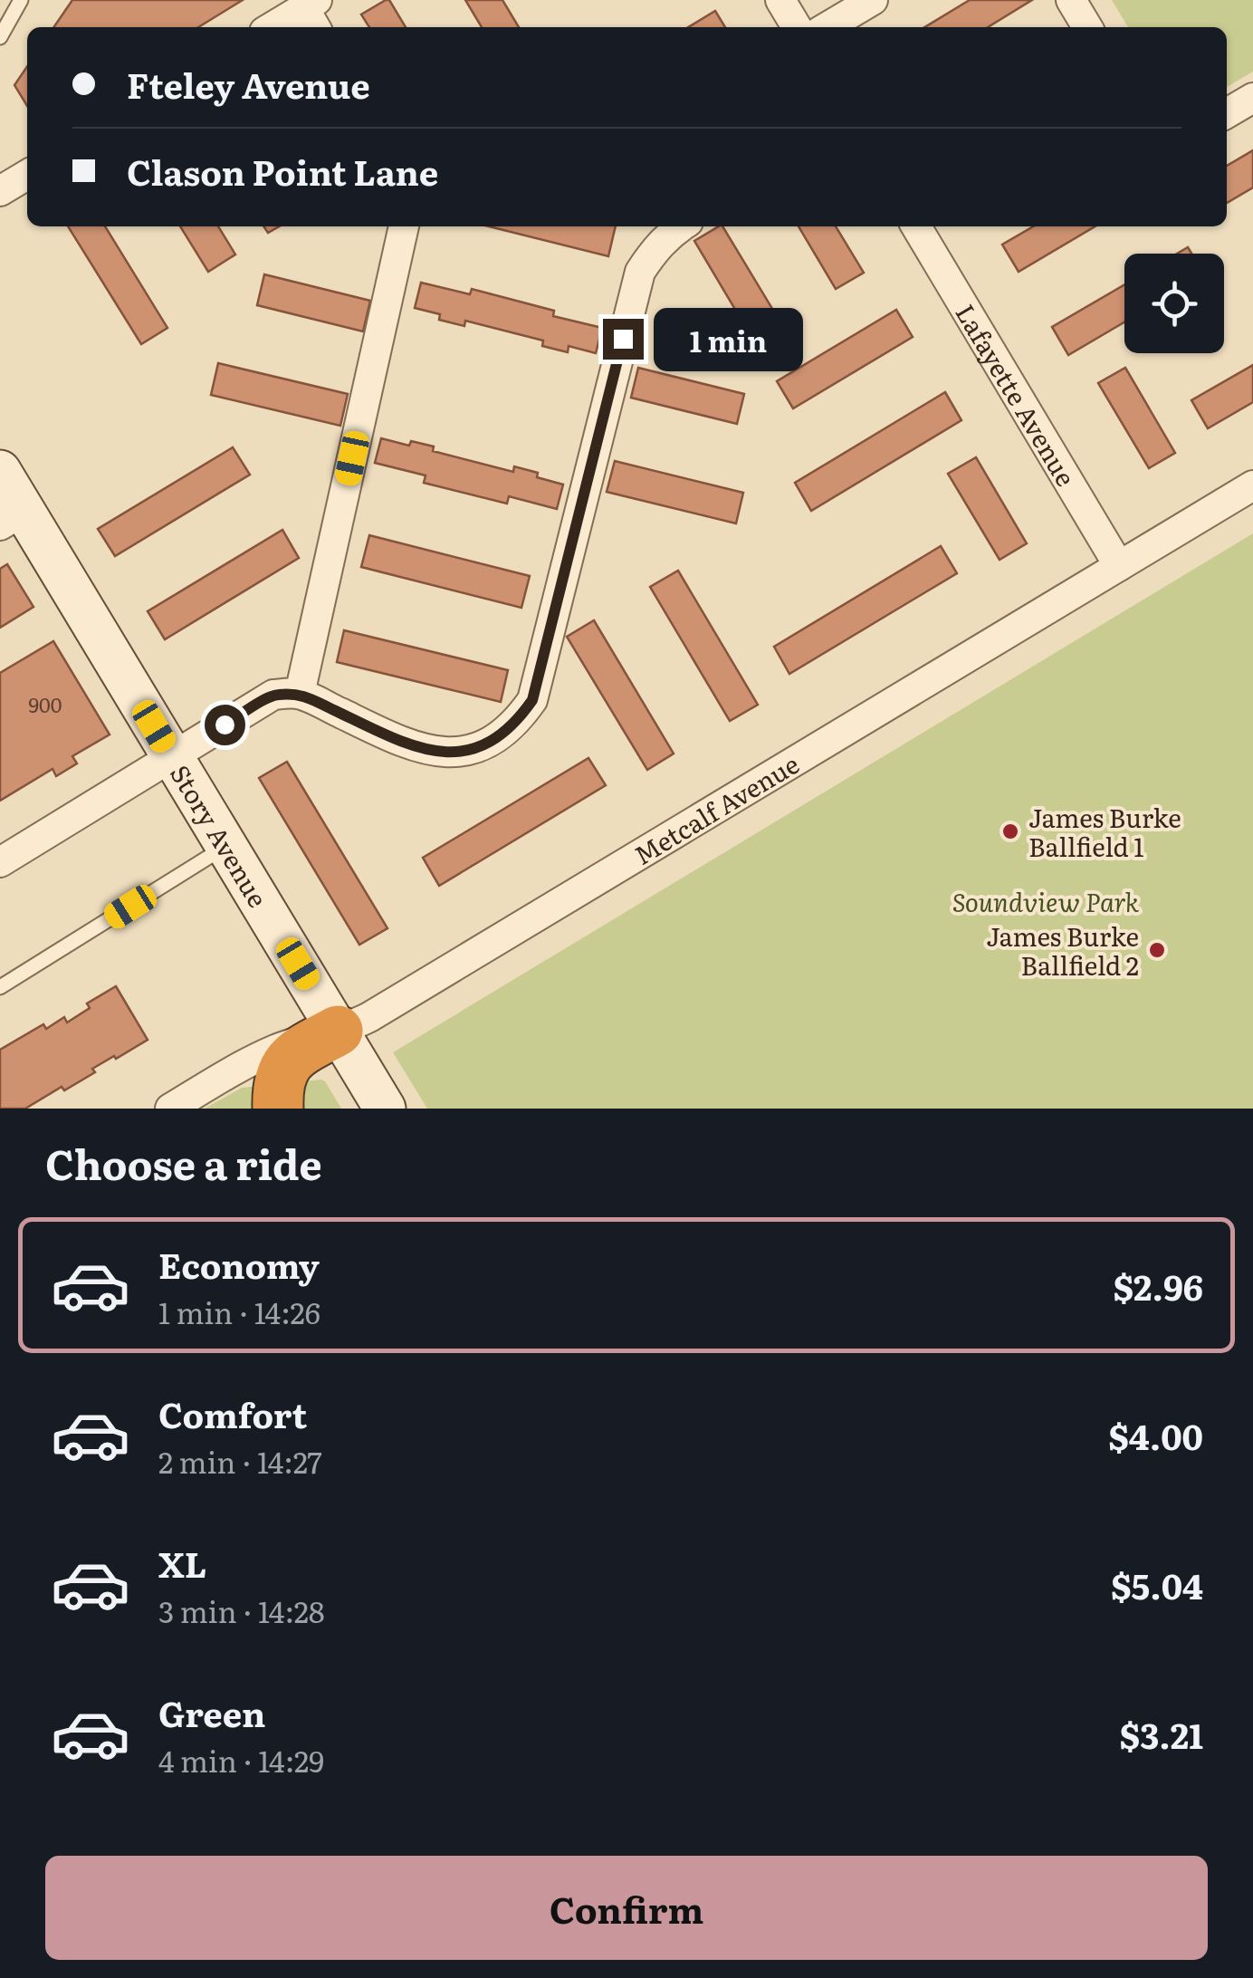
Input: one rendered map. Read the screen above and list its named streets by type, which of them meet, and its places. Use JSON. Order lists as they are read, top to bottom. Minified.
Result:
{"streets":{"street":["Lafayette Avenue","Metcalf Avenue","Story Avenue"]},"crossings":[["Lafayette Avenue","Metcalf Avenue"],["Metcalf Avenue","Story Avenue"]],"parks":["Soundview Park"],"places":["James Burke Ballfield 1","James Burke Ballfield 2"],"house_numbers":["900"],"page":{"banner":["Fteley Avenue","Clason Point Lane"],"bubble":"1 min","heading":"Choose a ride","list":[{"name":"Economy","note":"1 min · 14:26","value":"$2.96"},{"name":"Comfort","note":"2 min · 14:27","value":"$4.00"},{"name":"XL","note":"3 min · 14:28","value":"$5.04"},{"name":"Green","note":"4 min · 14:29","value":"$3.21"}],"buttons":"Confirm"}}
